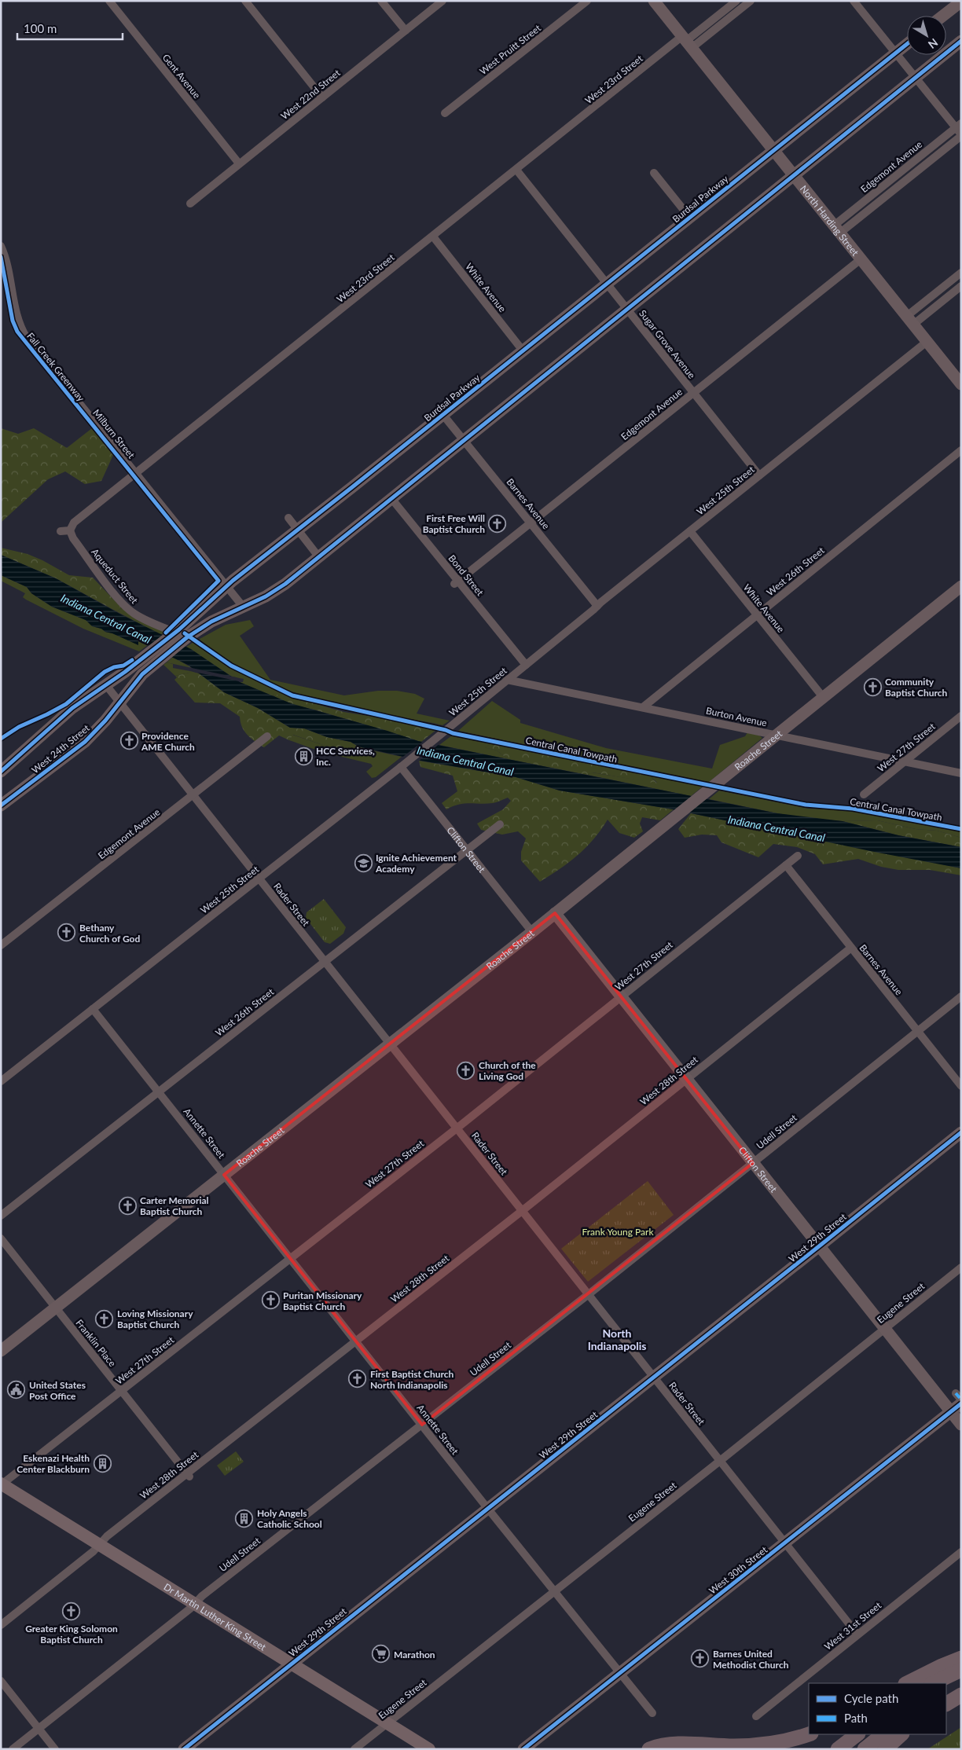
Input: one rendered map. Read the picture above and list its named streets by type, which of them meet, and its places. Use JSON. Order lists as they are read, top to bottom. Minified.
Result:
{"streets":{"main road":["Dr Martin Luther King Street"],"street":["West Pruitt Street","Gent Avenue","West 23rd Street","West 22nd Street","Edgemont Avenue","Burdsal Parkway","North Harding Street","White Avenue","Sugar Grove Avenue","Milburn Street","West 25th Street","Barnes Avenue","West 26th Street","Bond Street","Aqueduct Street","Burton Avenue","West 27th Street","West 24th Street","Roache Street","Clifton Street","Rader Street","West 28th Street","Udell Street","Annette Street","West 29th Street","Eugene Street","Franklin Place","West 30th Street","West 31st Street"],"cycle path":["Fall Creek Greenway","Central Canal Towpath"]},"crossings":[["Gent Avenue","West 22nd Street"],["West 23rd Street","North Harding Street"],["West 23rd Street","White Avenue"],["West 23rd Street","Sugar Grove Avenue"],["West 23rd Street","Milburn Street"],["West 23rd Street","Aqueduct Street"],["Edgemont Avenue","North Harding Street"],["Edgemont Avenue","Sugar Grove Avenue"],["Edgemont Avenue","Barnes Avenue"],["Edgemont Avenue","Bond Street"],["Edgemont Avenue","Rader Street"],["Burdsal Parkway","North Harding Street"],["Burdsal Parkway","White Avenue"],["Burdsal Parkway","Sugar Grove Avenue"],["Burdsal Parkway","Milburn Street"],["Burdsal Parkway","Barnes Avenue"],["Burdsal Parkway","Bond Street"],["Burdsal Parkway","Aqueduct Street"],["Burdsal Parkway","West 24th Street"],["Burdsal Parkway","Rader Street"],["North Harding Street","West 25th Street"],["White Avenue","West 25th Street"],["White Avenue","West 26th Street"],["White Avenue","Roache Street"],["Sugar Grove Avenue","West 25th Street"],["West 25th Street","Barnes Avenue"],["West 25th Street","Bond Street"],["West 25th Street","Burton Avenue"],["West 25th Street","Clifton Street"],["West 25th Street","Rader Street"],["West 25th Street","Annette Street"],["Barnes Avenue","West 27th Street"],["Barnes Avenue","West 28th Street"],["Barnes Avenue","Udell Street"],["West 26th Street","Burton Avenue"],["West 26th Street","Clifton Street"],["West 26th Street","Rader Street"],["West 26th Street","Annette Street"],["Burton Avenue","West 27th Street"],["Burton Avenue","Roache Street"],["West 27th Street","Clifton Street"],["West 27th Street","Rader Street"],["West 27th Street","Annette Street"],["West 27th Street","Franklin Place"],["West 27th Street","Dr Martin Luther King Street"],["West 24th Street","Rader Street"],["Roache Street","Clifton Street"],["Roache Street","Rader Street"],["Roache Street","Annette Street"],["Roache Street","Franklin Place"],["Clifton Street","West 28th Street"],["Clifton Street","Udell Street"],["Clifton Street","West 29th Street"],["Clifton Street","Eugene Street"],["Clifton Street","West 30th Street"],["Rader Street","West 28th Street"],["Rader Street","Udell Street"],["Rader Street","West 29th Street"],["Rader Street","Eugene Street"],["Rader Street","West 30th Street"],["Rader Street","West 31st Street"],["West 28th Street","Annette Street"],["West 28th Street","Franklin Place"],["West 28th Street","Dr Martin Luther King Street"],["Udell Street","Annette Street"],["Udell Street","Dr Martin Luther King Street"],["Annette Street","West 29th Street"],["Annette Street","Eugene Street"],["Annette Street","West 30th Street"],["West 29th Street","Dr Martin Luther King Street"],["Eugene Street","Dr Martin Luther King Street"]],"districts":["North Indianapolis"],"water":["Indiana Central Canal"],"parks":["Frank Young Park"],"places":{"church":["First Free Will Baptist Church","Community Baptist Church","Providence AME Church","Bethany Church of God","Church of the Living God","Carter Memorial Baptist Church","Puritan Missionary Baptist Church","Loving Missionary Baptist Church","First Baptist Church North Indianapolis","Greater King Solomon Baptist Church","Barnes United Methodist Church"],"building":["HCC Services, Inc.","Eskenazi Health Center Blackburn","Holy Angels Catholic School"],"school or university":["Ignite Achievement Academy"],"public building":["United States Post Office"],"supermarket":["Marathon"]},"legend":["Cycle path","Path"],"scale_bar":"100 m","north":"bottom right"}
